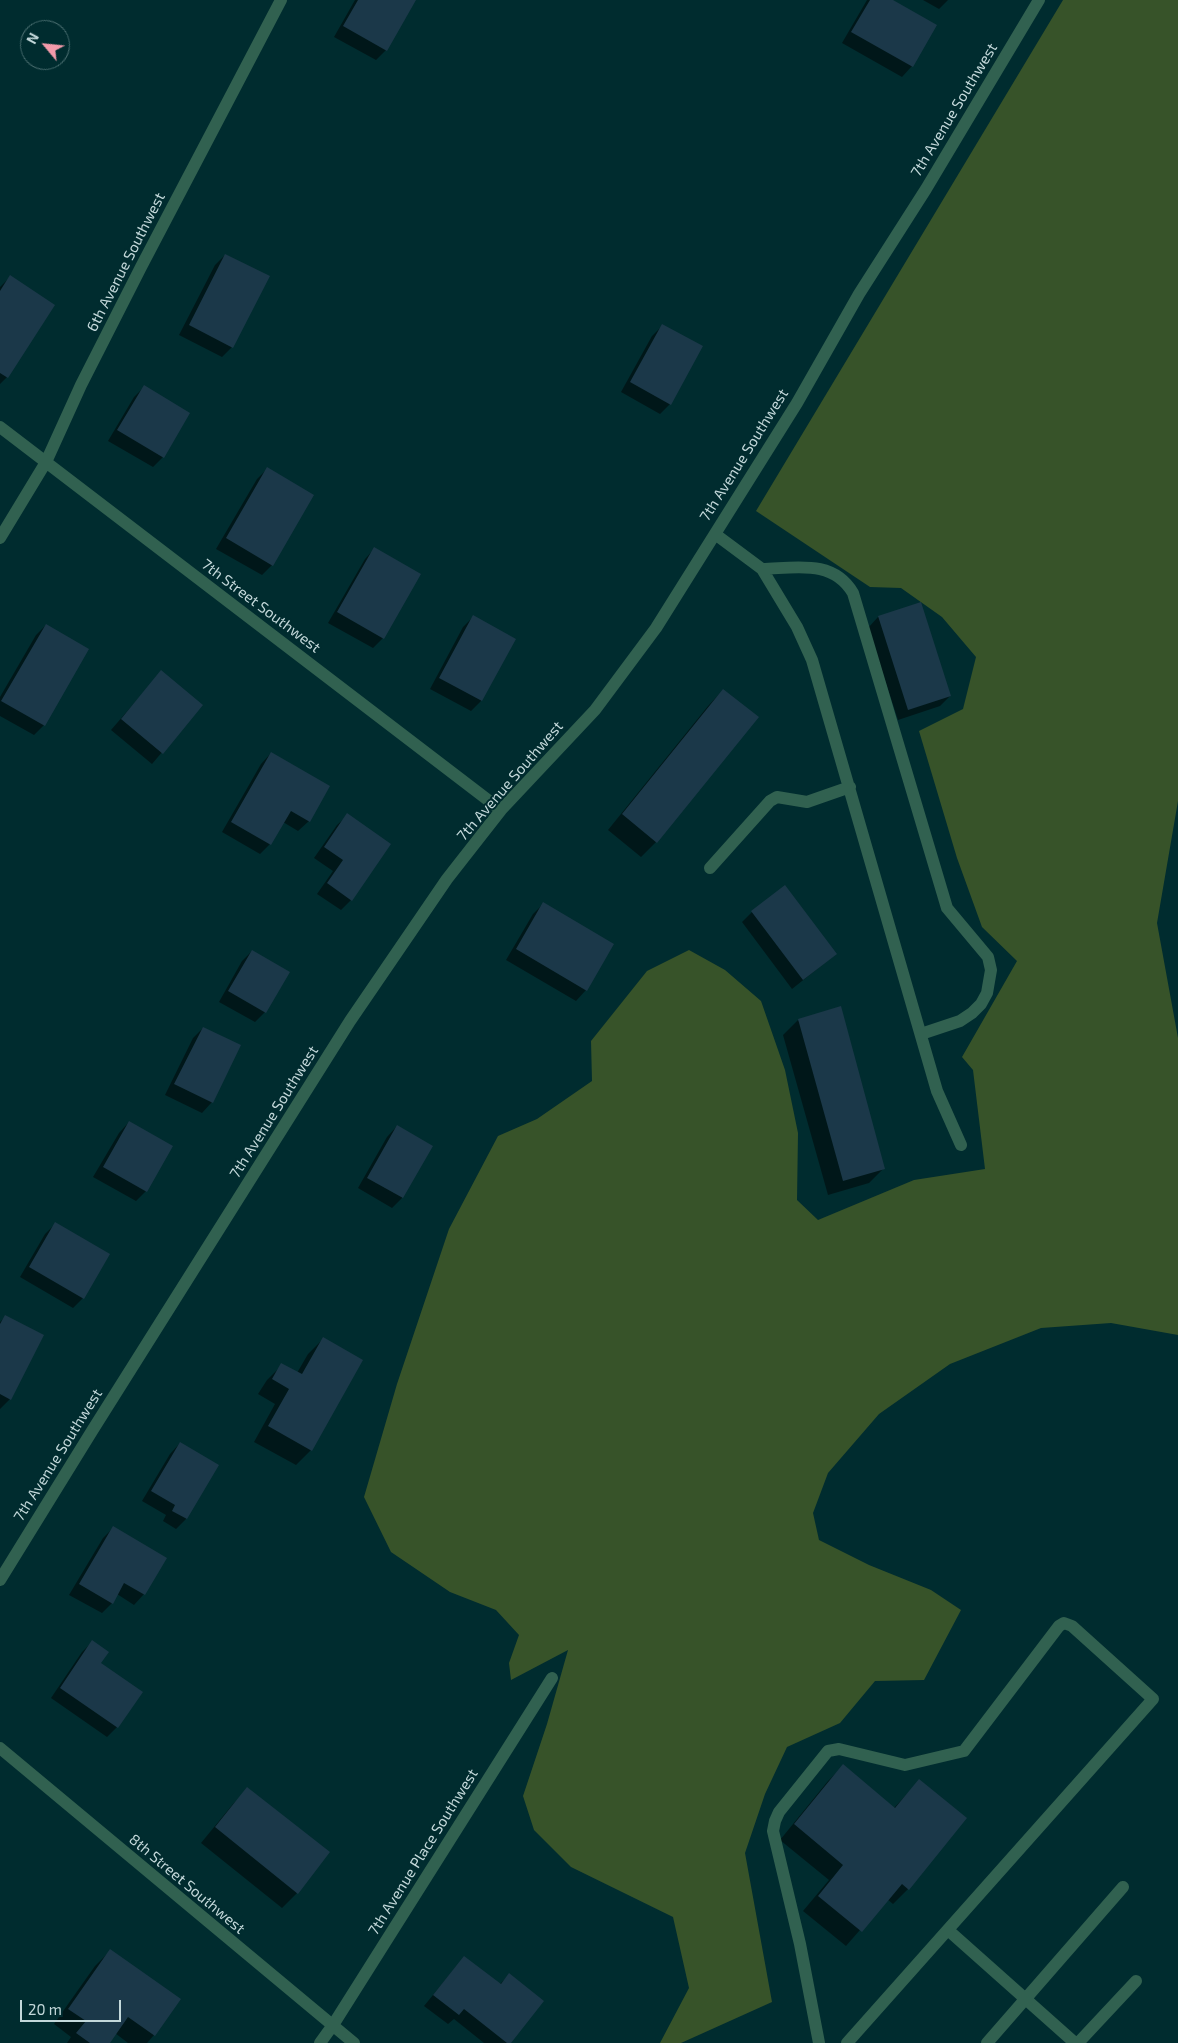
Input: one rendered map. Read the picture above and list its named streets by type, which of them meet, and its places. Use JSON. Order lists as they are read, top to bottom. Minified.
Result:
{"streets":{"street":["7th Avenue Southwest","6th Avenue Southwest","7th Street Southwest","7th Avenue Place Southwest","8th Street Southwest"]},"crossings":[["7th Avenue Southwest","7th Street Southwest"],["6th Avenue Southwest","7th Street Southwest"],["7th Avenue Place Southwest","8th Street Southwest"]],"scale_bar":"20 m","north":"top left"}
